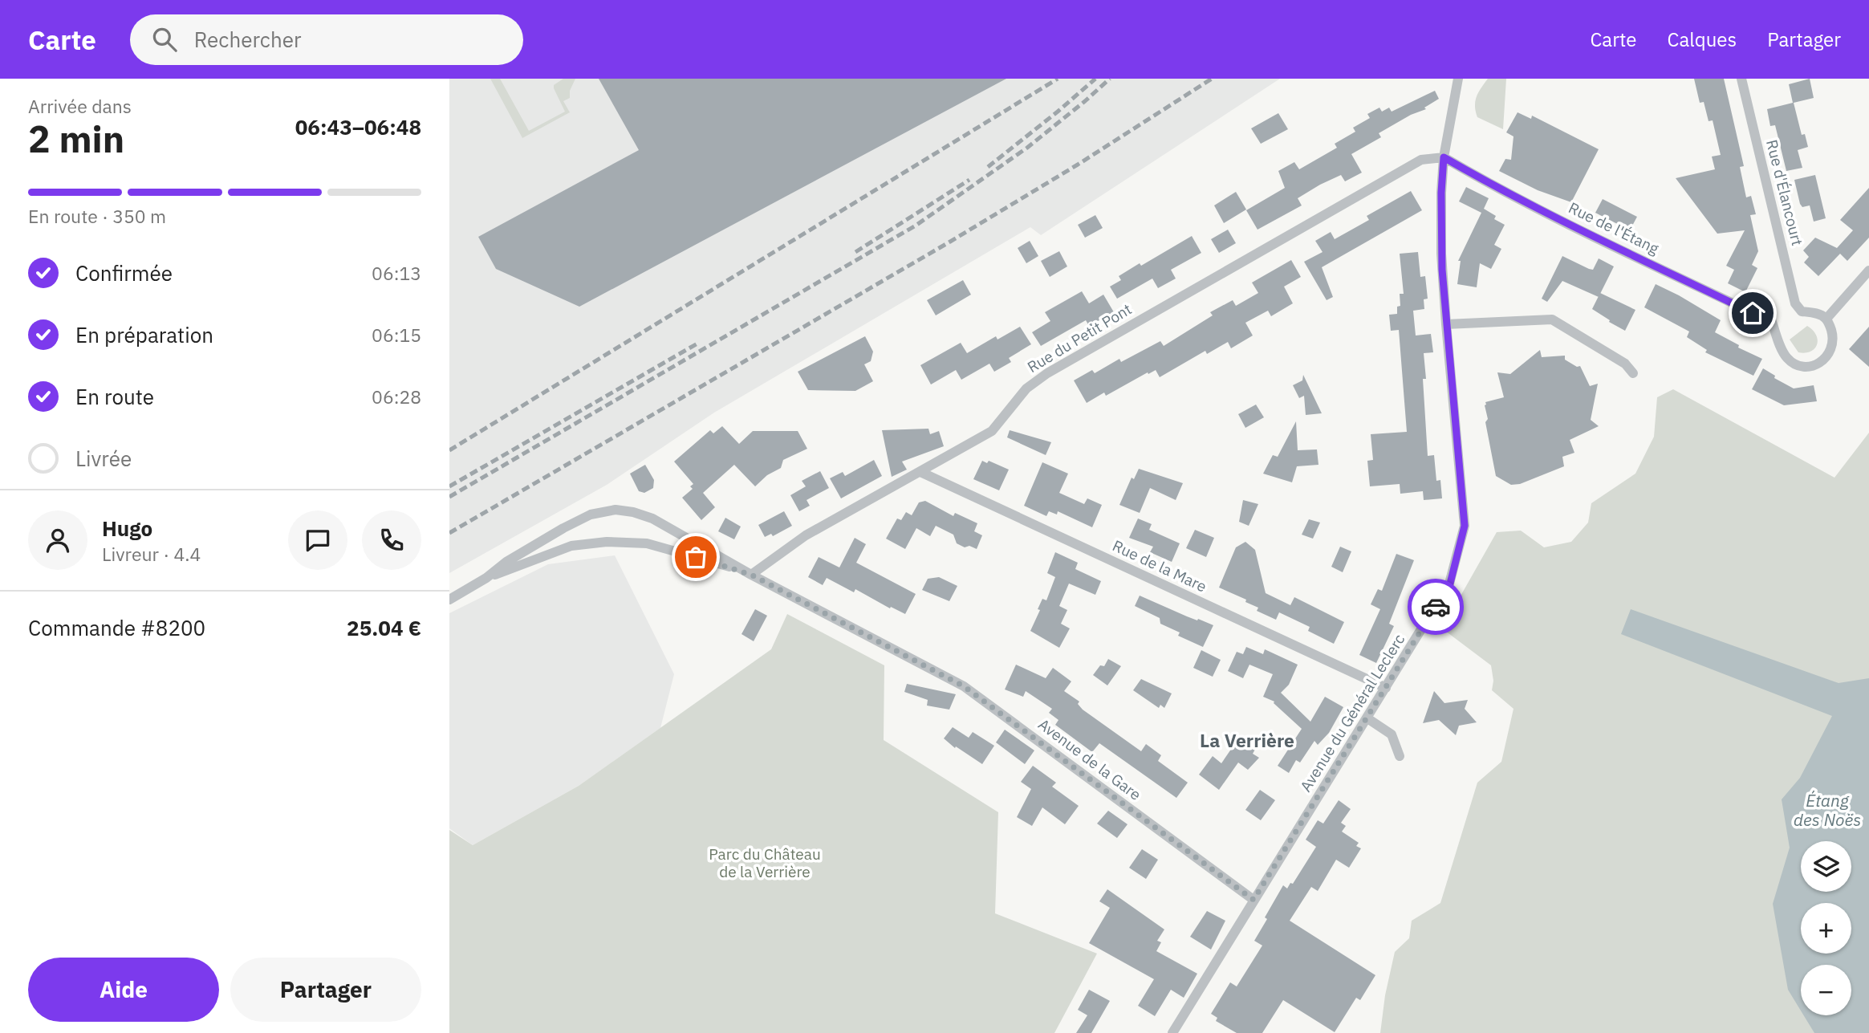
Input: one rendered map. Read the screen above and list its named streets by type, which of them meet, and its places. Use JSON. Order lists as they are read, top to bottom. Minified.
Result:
{"streets":{"street":["Rue d'Élancourt","Rue de l'Étang","Rue du Petit Pont","Rue de la Mare","Avenue du Général Leclerc","Avenue de la Gare"]},"crossings":[["Rue d'Élancourt","Rue de l'Étang"],["Rue de l'Étang","Rue du Petit Pont"],["Rue de l'Étang","Avenue du Général Leclerc"],["Rue du Petit Pont","Rue de la Mare"],["Rue du Petit Pont","Avenue du Général Leclerc"],["Rue du Petit Pont","Avenue de la Gare"],["Rue de la Mare","Avenue du Général Leclerc"],["Avenue du Général Leclerc","Avenue de la Gare"]],"districts":["La Verrière"],"water":["Étang des Noës"],"parks":["Parc du Château de la Verrière"],"page":{"header":"Carte","search":"Rechercher","nav":["Carte","Calques","Partager"],"heading":["2 min","Arrivée dans","06:43–06:48"],"panel":["Hugo","Livreur · 4.4","Commande #8200","25.04 €"],"bar":"En route · 350 m","list":[["Confirmée","06:13"],["En préparation","06:15"],["En route","06:28"],"Livrée"],"map_buttons":["+","−"],"buttons":["Aide","Partager"]}}
